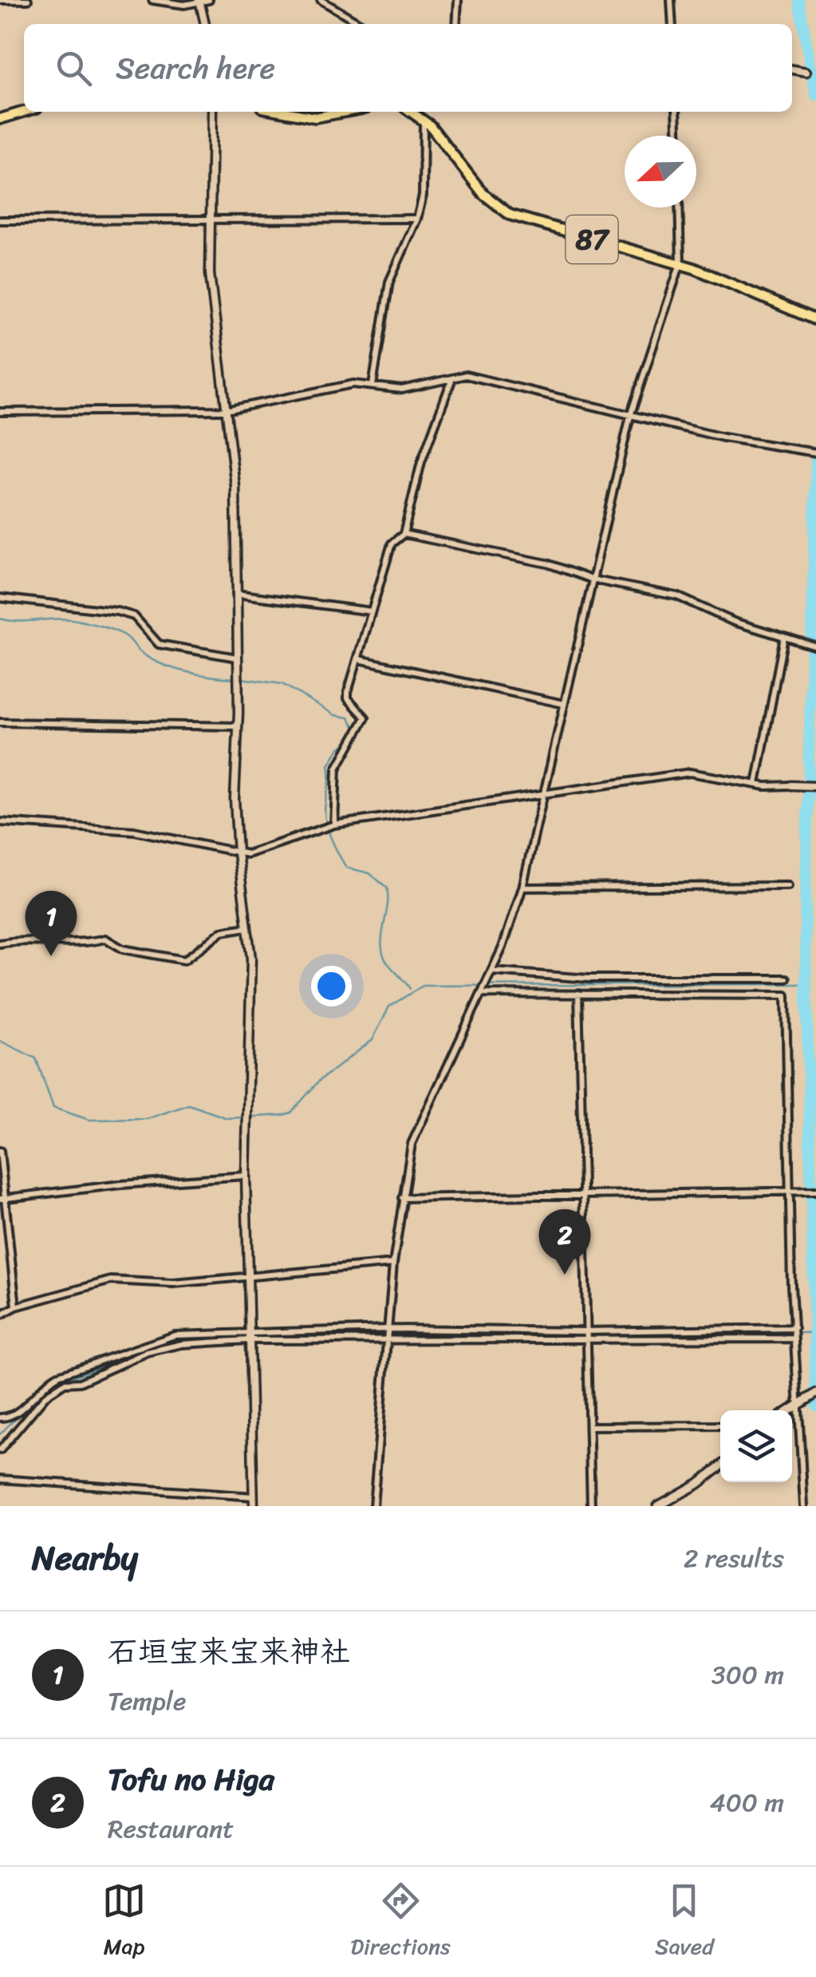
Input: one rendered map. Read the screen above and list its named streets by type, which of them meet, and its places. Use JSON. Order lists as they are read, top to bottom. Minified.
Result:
{"streets":{"main road":["87"]},"north":"left","page":{"search":"Search here","pins":["1","2"],"heading":["Nearby","2 results"],"list":[{"mark":"1","name":"石垣宝来宝来神社","note":"Temple","value":"300 m"},{"mark":"2","name":"Tofu no Higa","note":"Restaurant","value":"400 m"}],"nav":["Map","Directions","Saved"]}}
